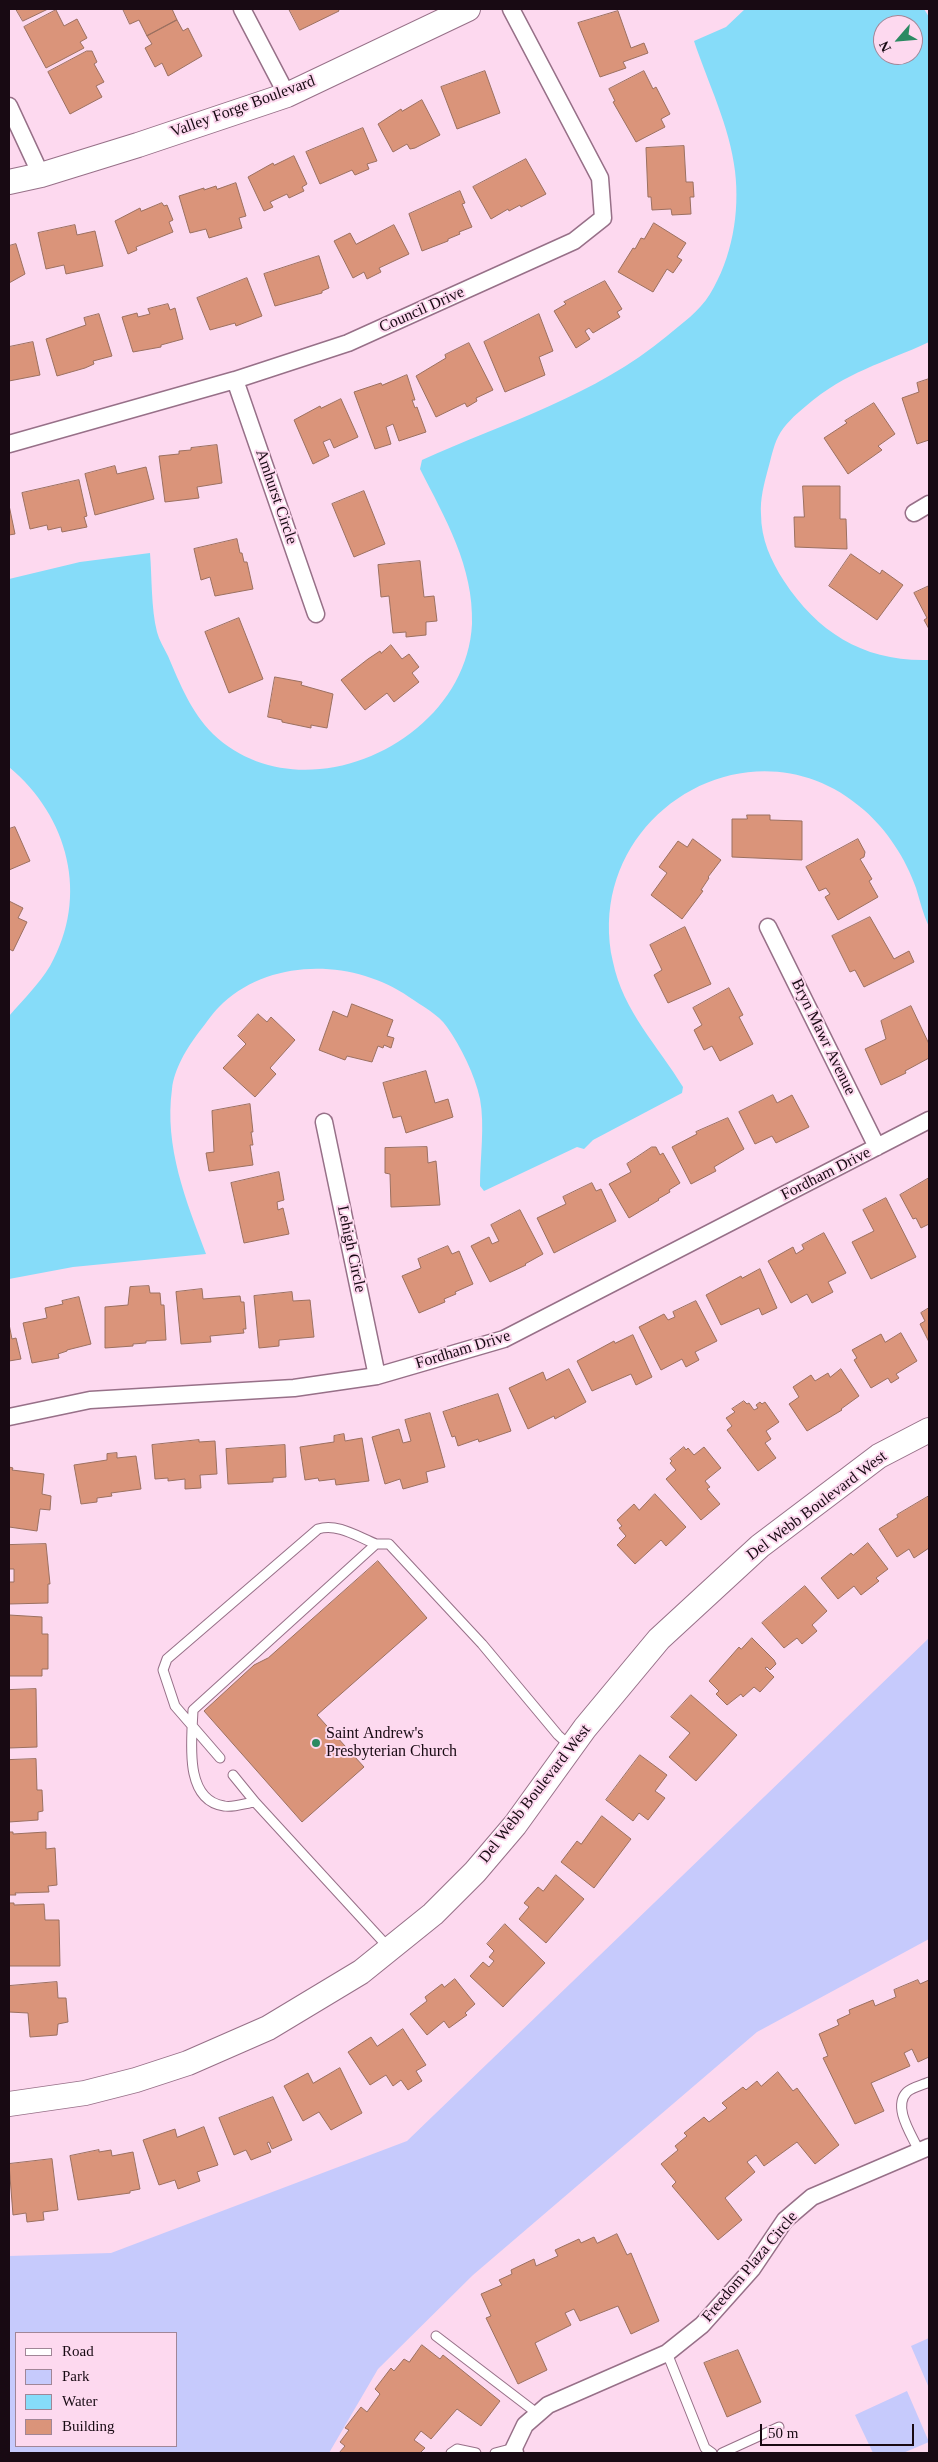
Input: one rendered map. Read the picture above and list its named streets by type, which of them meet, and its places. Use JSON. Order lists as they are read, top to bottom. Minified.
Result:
{"streets":{"street":["Valley Forge Boulevard","Council Drive","Amhurst Circle","Bryn Mawr Avenue","Fordham Drive","Lehigh Circle","Del Webb Boulevard West","Freedom Plaza Circle"]},"crossings":[["Council Drive","Amhurst Circle"],["Bryn Mawr Avenue","Fordham Drive"],["Fordham Drive","Lehigh Circle"]],"places":["Saint Andrew's Presbyterian Church"],"legend":["Road","Park","Water","Building"],"scale_bar":"50 m","north":"bottom left"}
